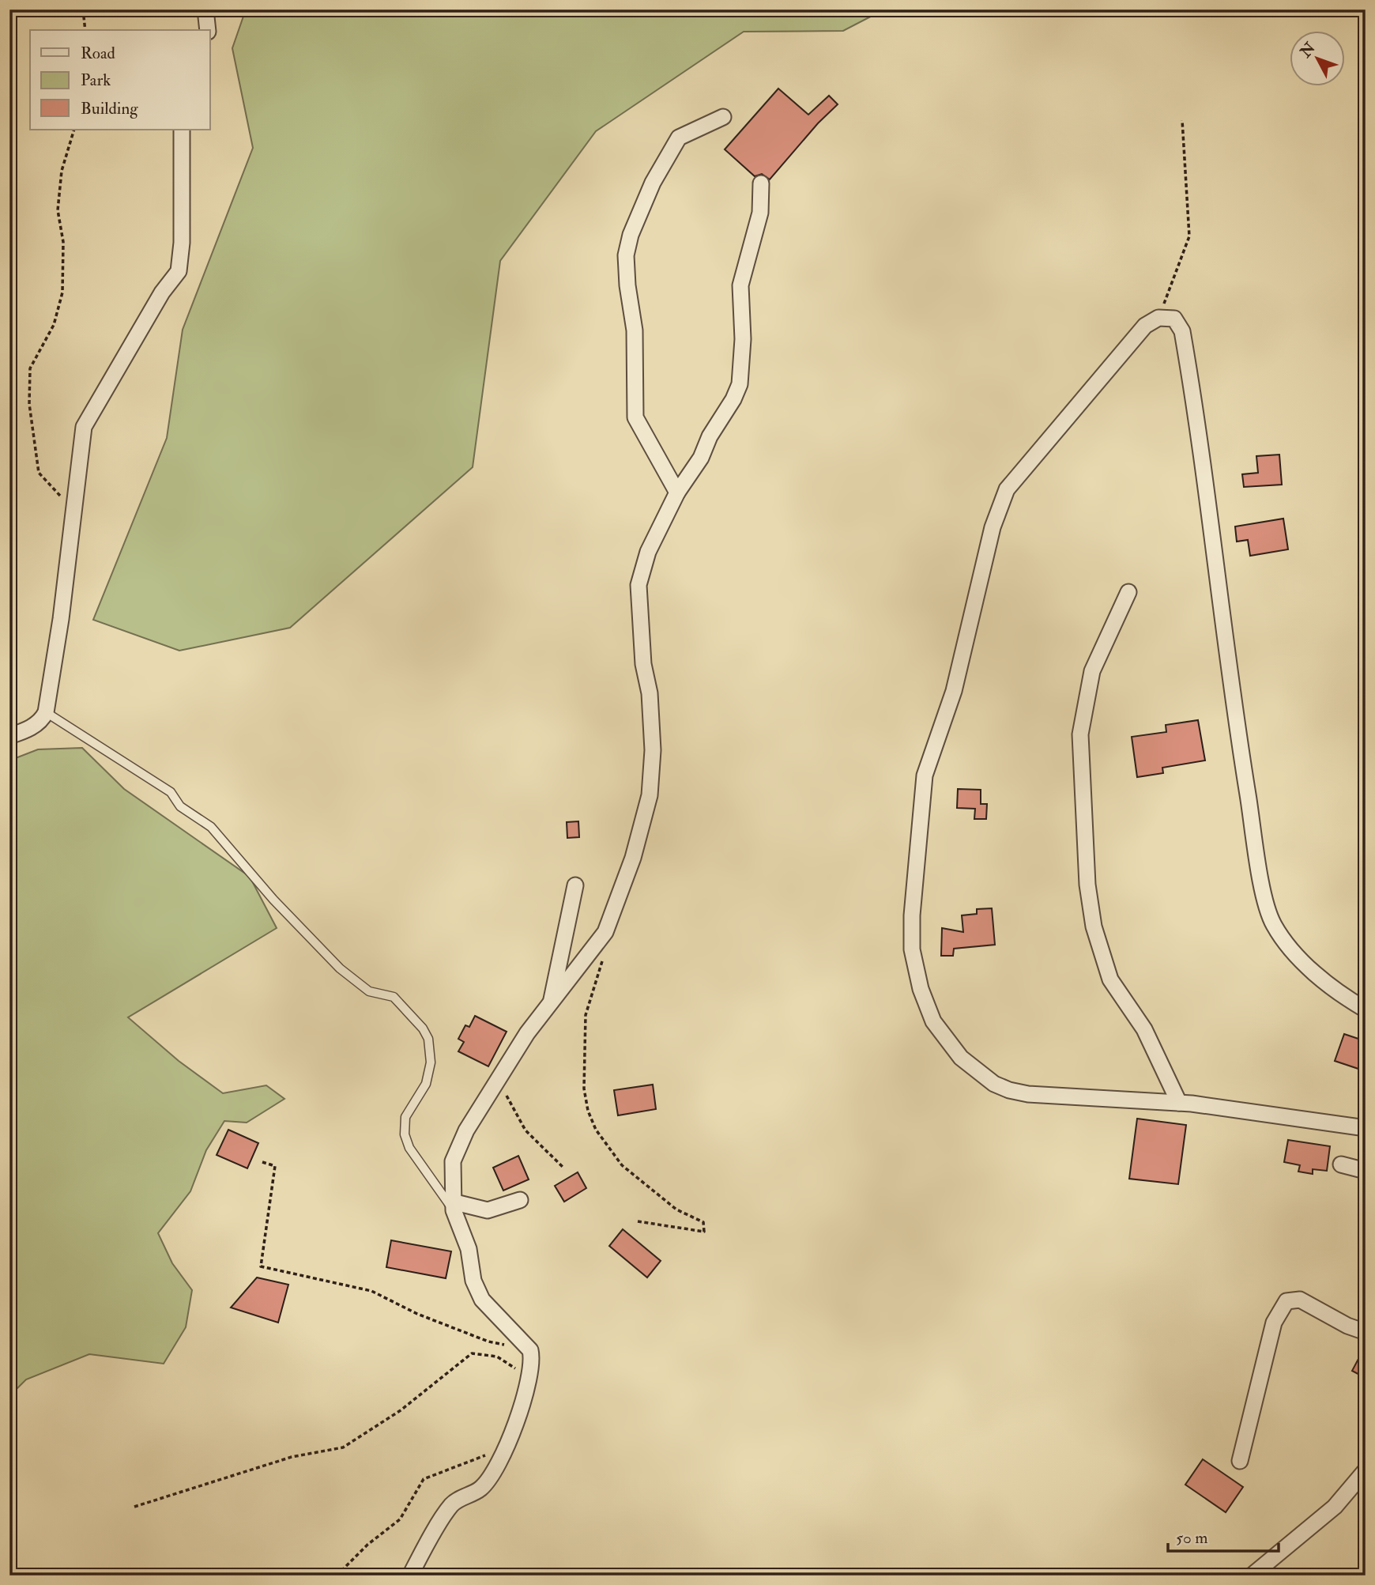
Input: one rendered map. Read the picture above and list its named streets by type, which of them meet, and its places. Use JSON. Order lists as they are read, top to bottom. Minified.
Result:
{"legend":["Road","Park","Building"],"scale_bar":"50 m","north":"top left"}
